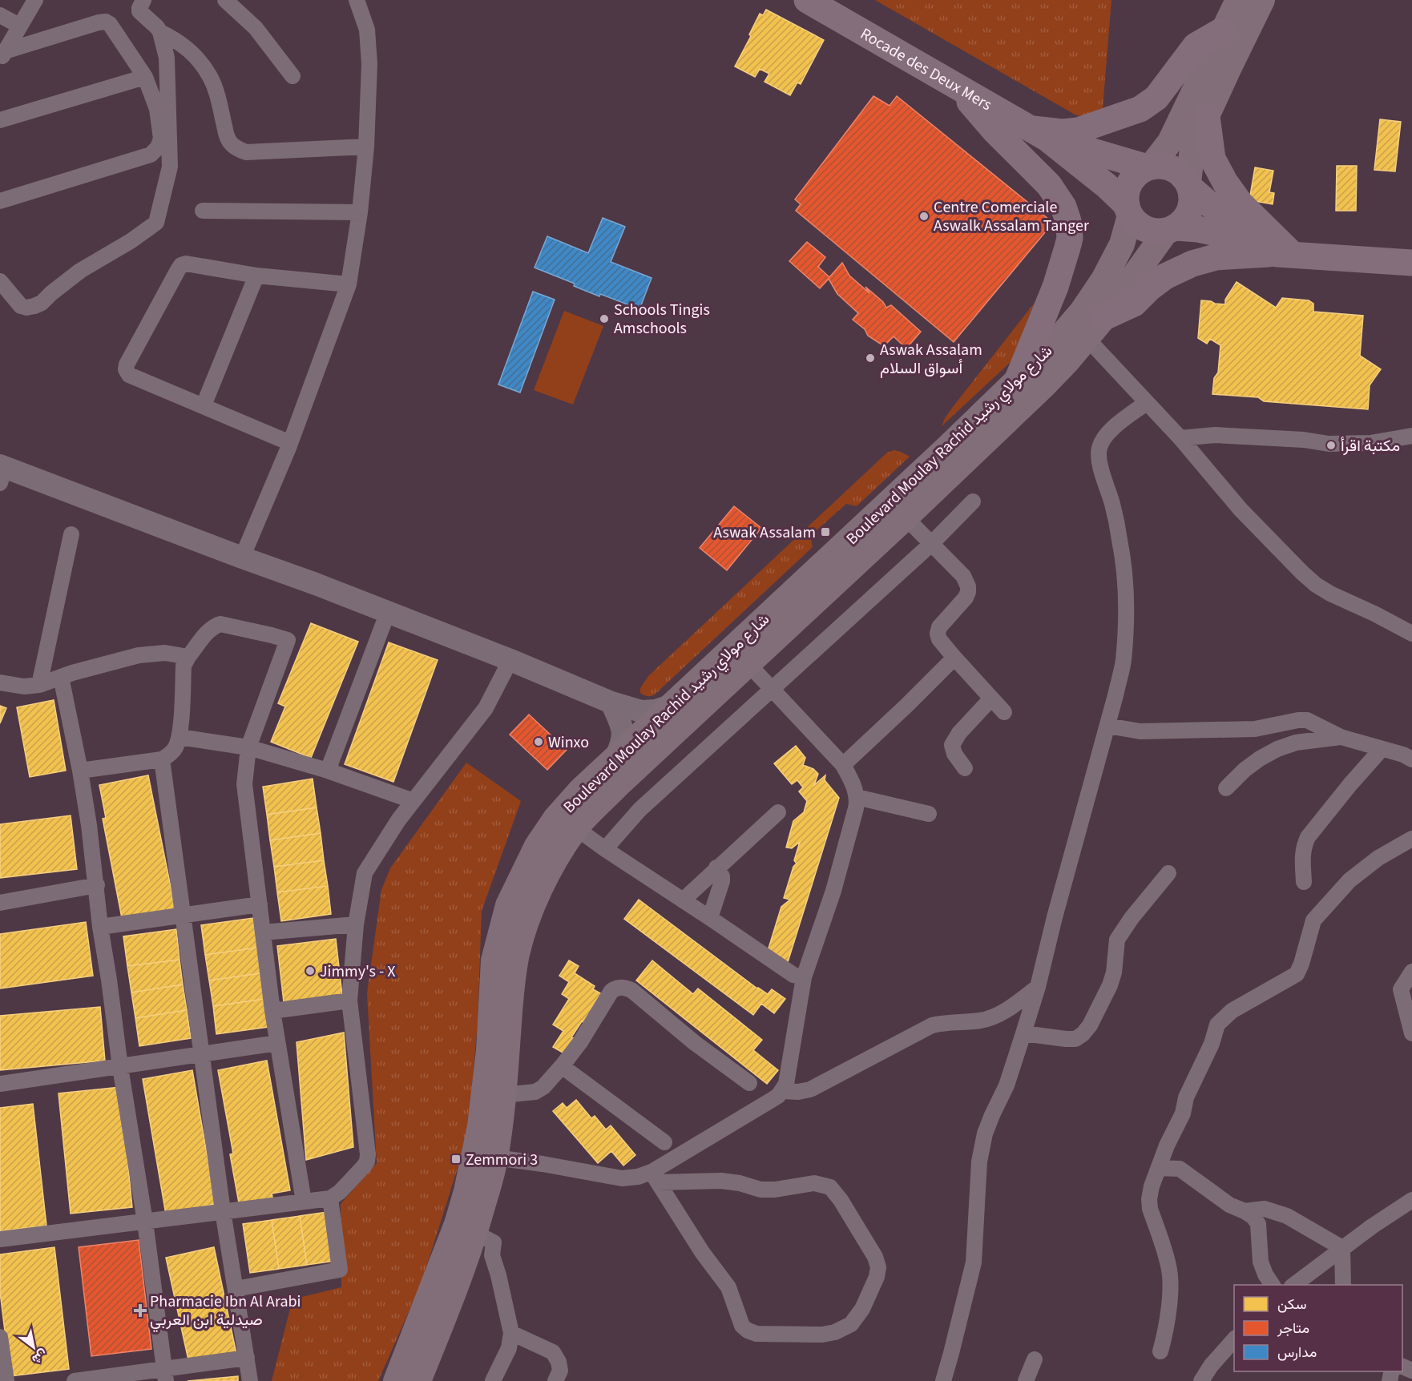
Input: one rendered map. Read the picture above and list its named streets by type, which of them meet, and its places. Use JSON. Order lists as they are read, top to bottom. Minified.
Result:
{"streets":{"highway":["Rocade des Deux Mers"],"main road":["Boulevard Moulay Rachid شارع مولاي رشيد"]},"crossings":[["Rocade des Deux Mers","Boulevard Moulay Rachid شارع مولاي رشيد"]],"places":{"other":["Centre Comerciale Aswalk Assalam Tanger","Schools Tingis Amschools","Aswak Assalam أسواق السلام","مكتبة اقرأ","Winxo","Jimmy's - X"],"transit":["Aswak Assalam","Zemmori 3"],"health":["Pharmacie Ibn Al Arabi صيدلية ابن العربي"]},"legend":["سكن","متاجر","مدارس"],"north":"bottom right"}
